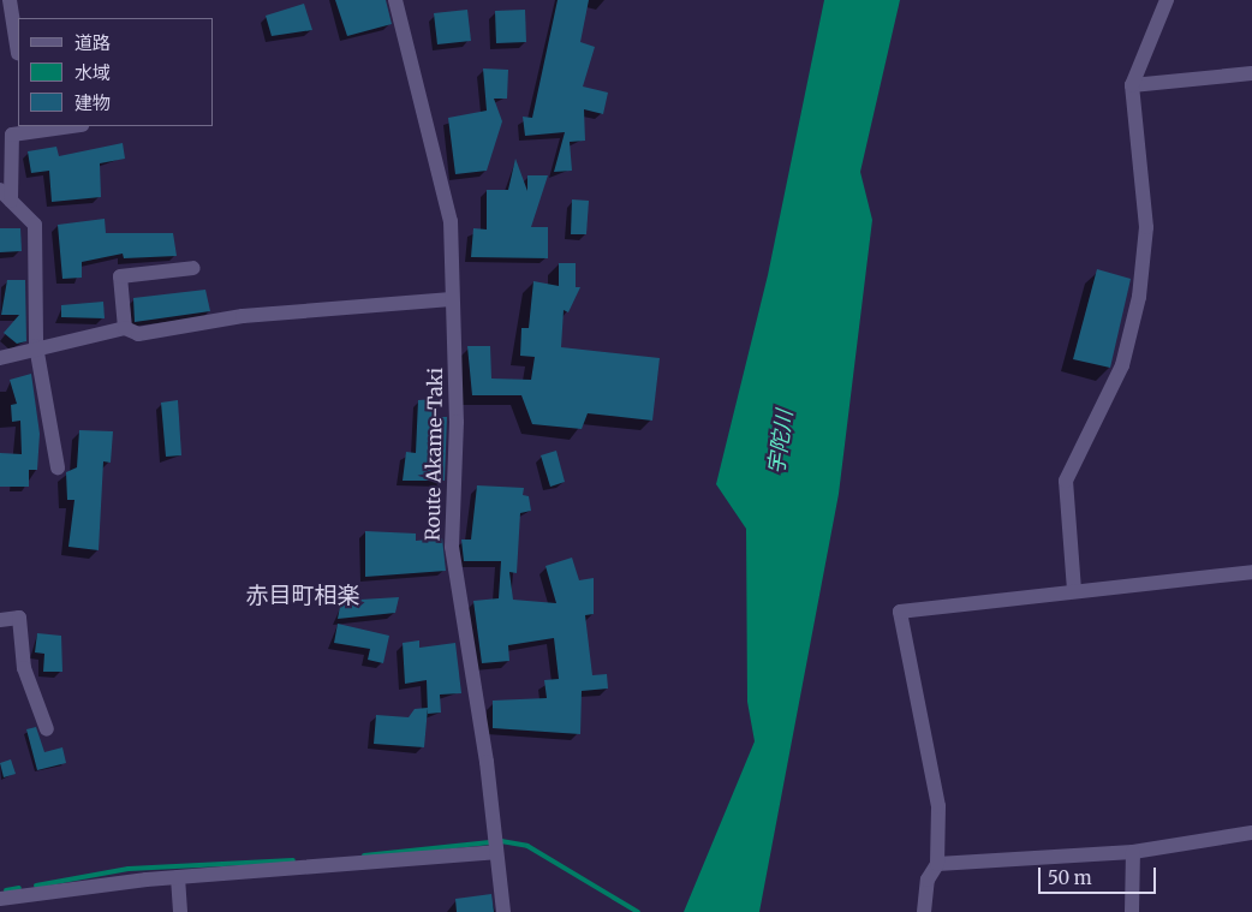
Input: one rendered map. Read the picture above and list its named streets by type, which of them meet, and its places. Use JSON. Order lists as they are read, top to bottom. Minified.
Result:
{"streets":{"street":["Route Akame-Taki"]},"districts":["赤目町相楽"],"water":["宇陀川"],"legend":["道路","水域","建物"],"scale_bar":"50 m"}
